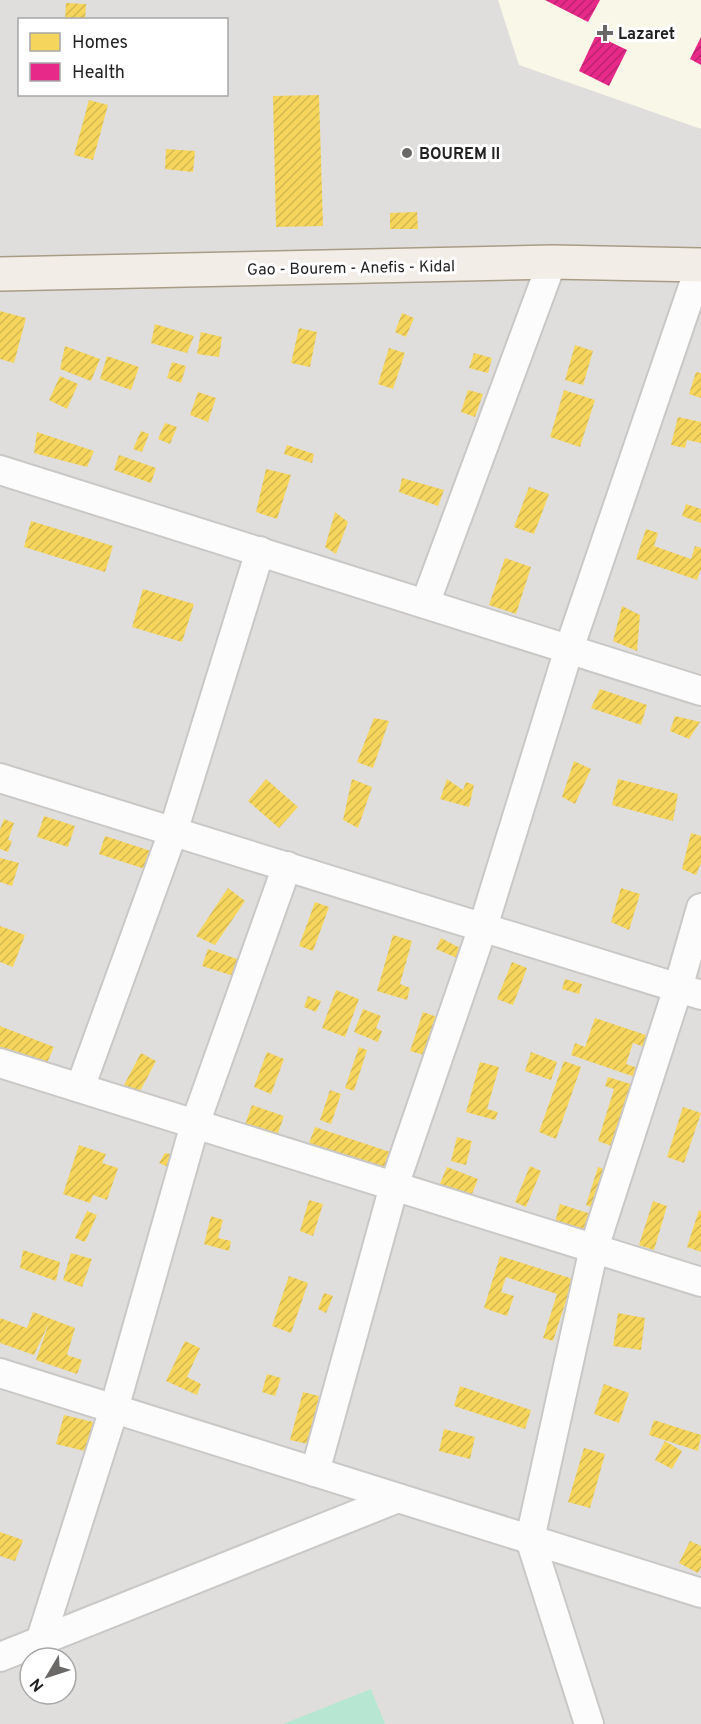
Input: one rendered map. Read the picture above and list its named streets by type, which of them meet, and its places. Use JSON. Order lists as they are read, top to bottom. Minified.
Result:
{"streets":{"main road":["Gao - Bourem - Anefis - Kidal"]},"places":{"health":["Lazaret"],"other":["BOUREM II"]},"legend":["Homes","Health"],"north":"bottom left"}
